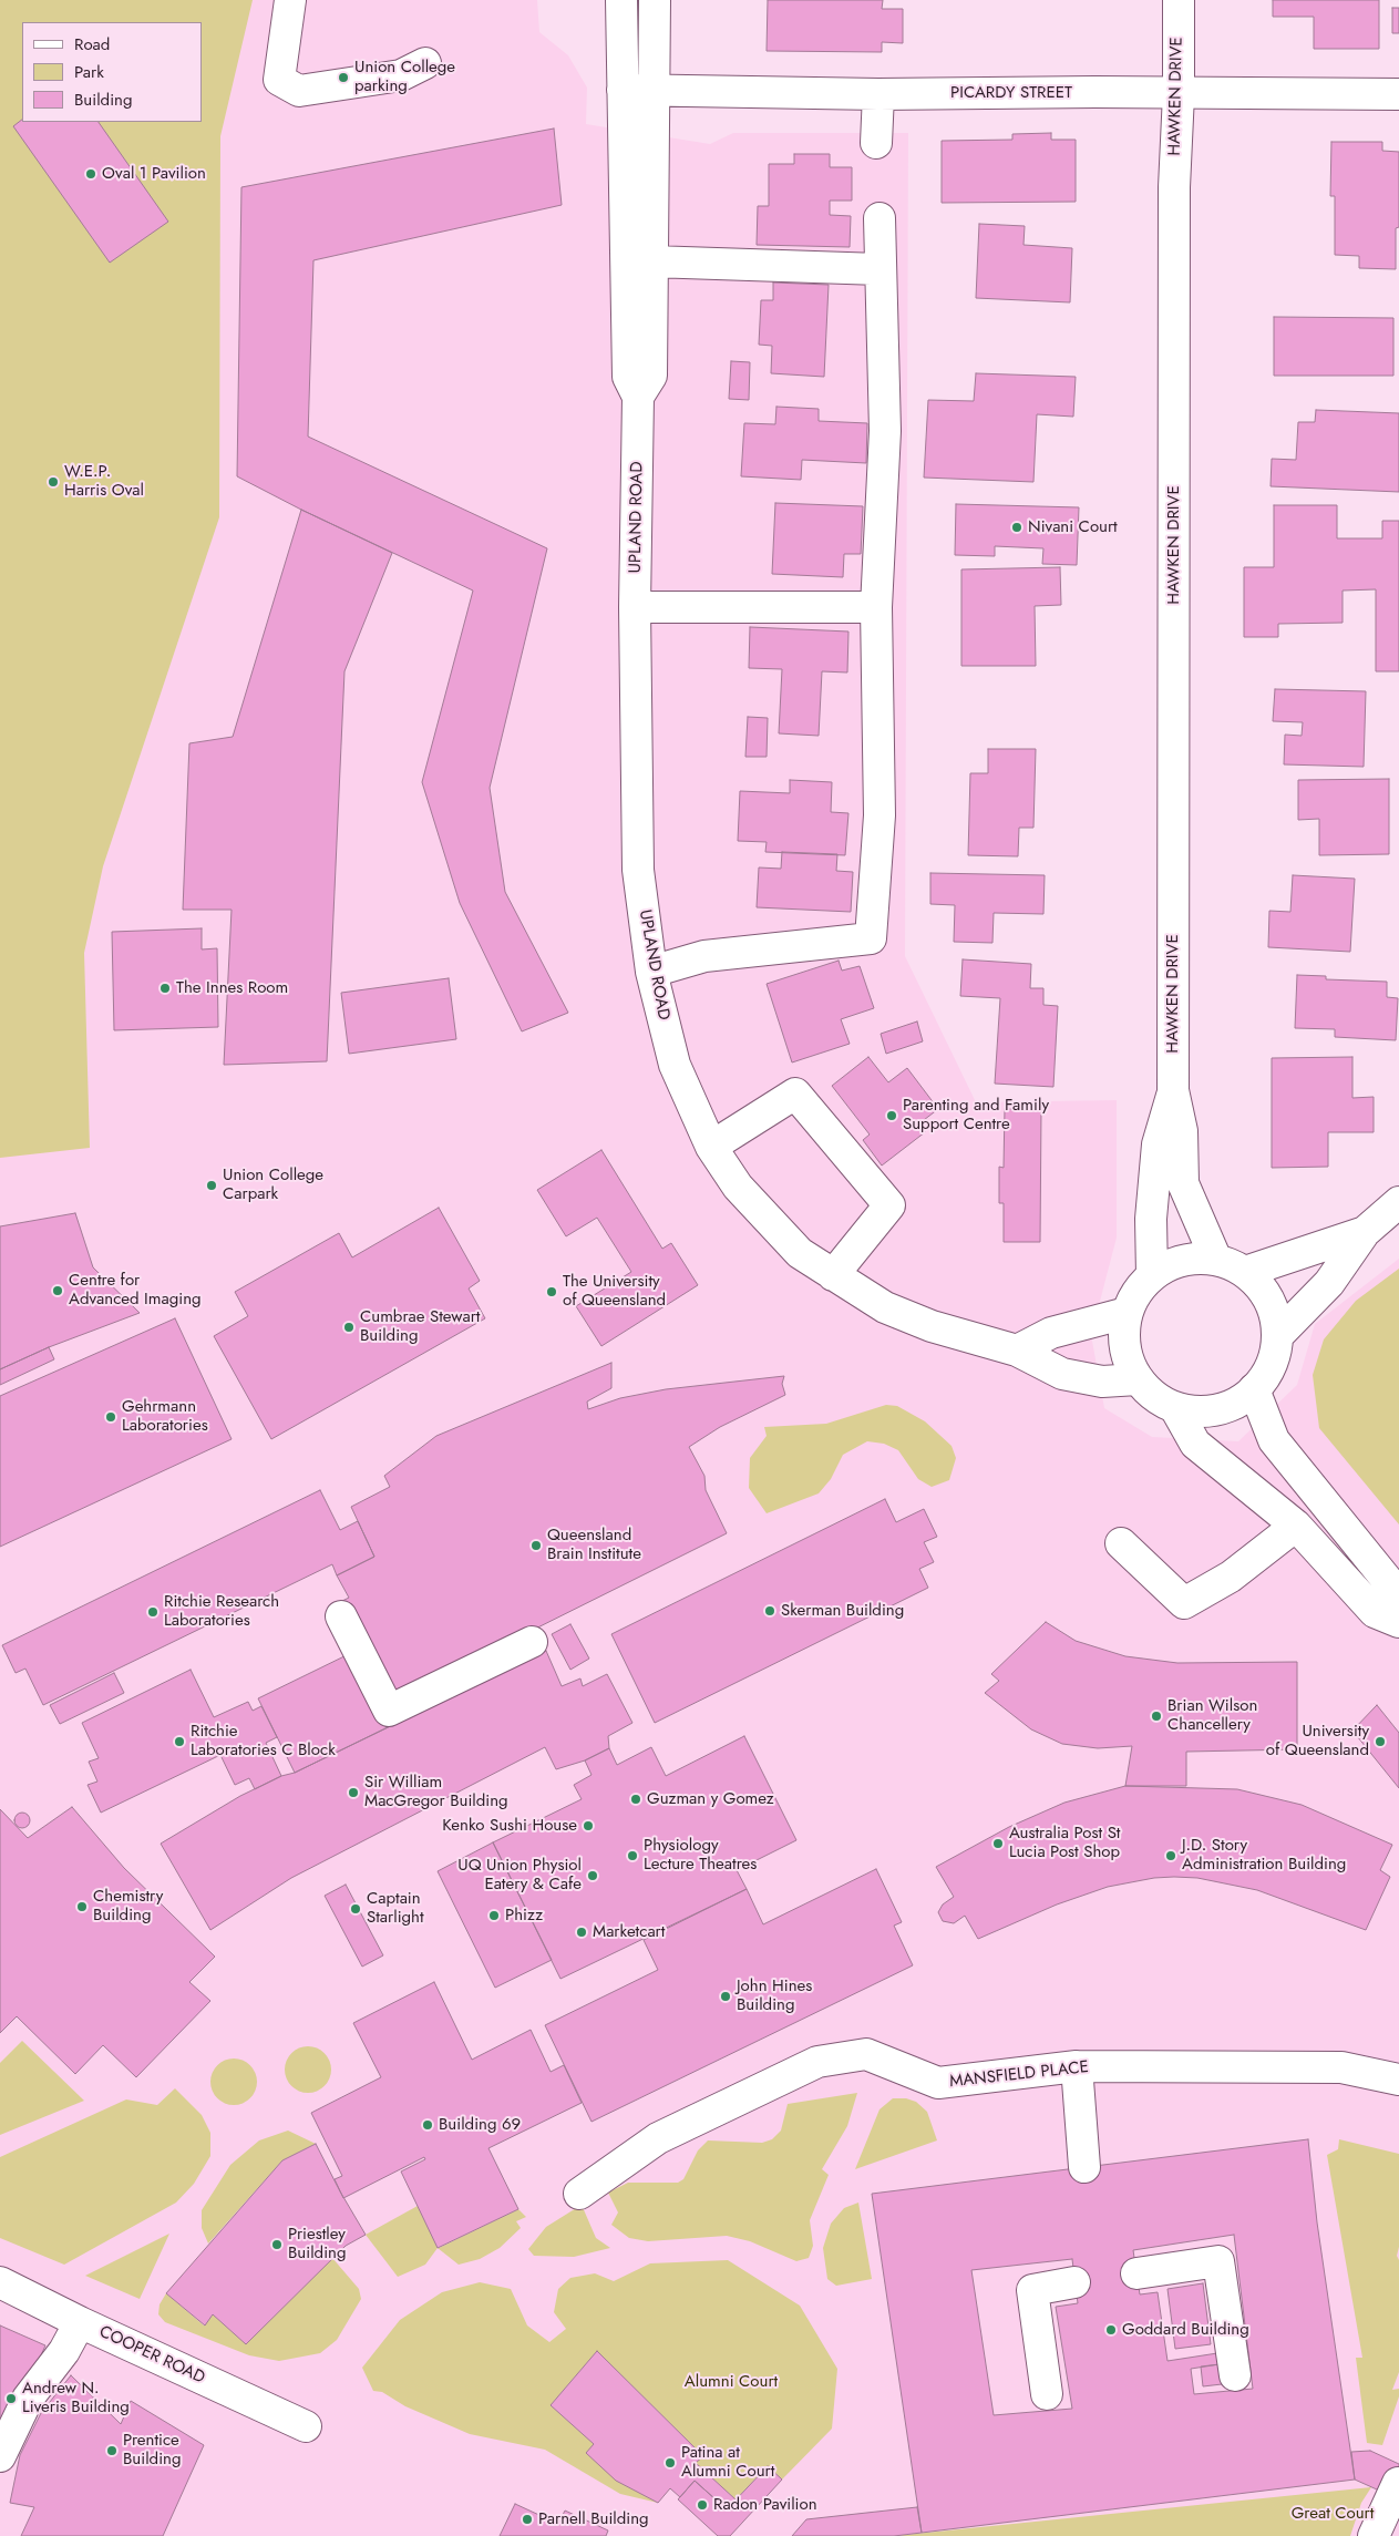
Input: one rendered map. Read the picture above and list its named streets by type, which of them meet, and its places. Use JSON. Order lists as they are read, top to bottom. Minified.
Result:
{"streets":{"street":["PICARDY STREET","HAWKEN DRIVE","UPLAND ROAD","MANSFIELD PLACE","COOPER ROAD"]},"crossings":[["PICARDY STREET","HAWKEN DRIVE"],["PICARDY STREET","UPLAND ROAD"],["HAWKEN DRIVE","UPLAND ROAD"]],"parks":["Alumni Court","Great Court"],"places":["Union College parking","Oval 1 Pavilion","W.E.P. Harris Oval","Nivani Court","The Innes Room","Parenting and Family Support Centre","Union College Carpark","Centre for Advanced Imaging","The University of Queensland","Cumbrae Stewart Building","Gehrmann Laboratories","Queensland Brain Institute","Skerman Building","Ritchie Research Laboratories","Brian Wilson Chancellery","Ritchie Laboratories C Block","University of Queensland","Sir William MacGregor Building","Guzman y Gomez","Kenko Sushi House","Australia Post St Lucia Post Shop","Physiology Lecture Theatres","J.D. Story Administration Building","UQ Union Physiol Eatery & Cafe","Chemistry Building","Captain Starlight","Phizz","Marketcart","John Hines Building","Building 69","Priestley Building","Goddard Building","Andrew N. Liveris Building","Prentice Building","Patina at Alumni Court","Radon Pavilion","Parnell Building"],"legend":["Road","Park","Building"]}
